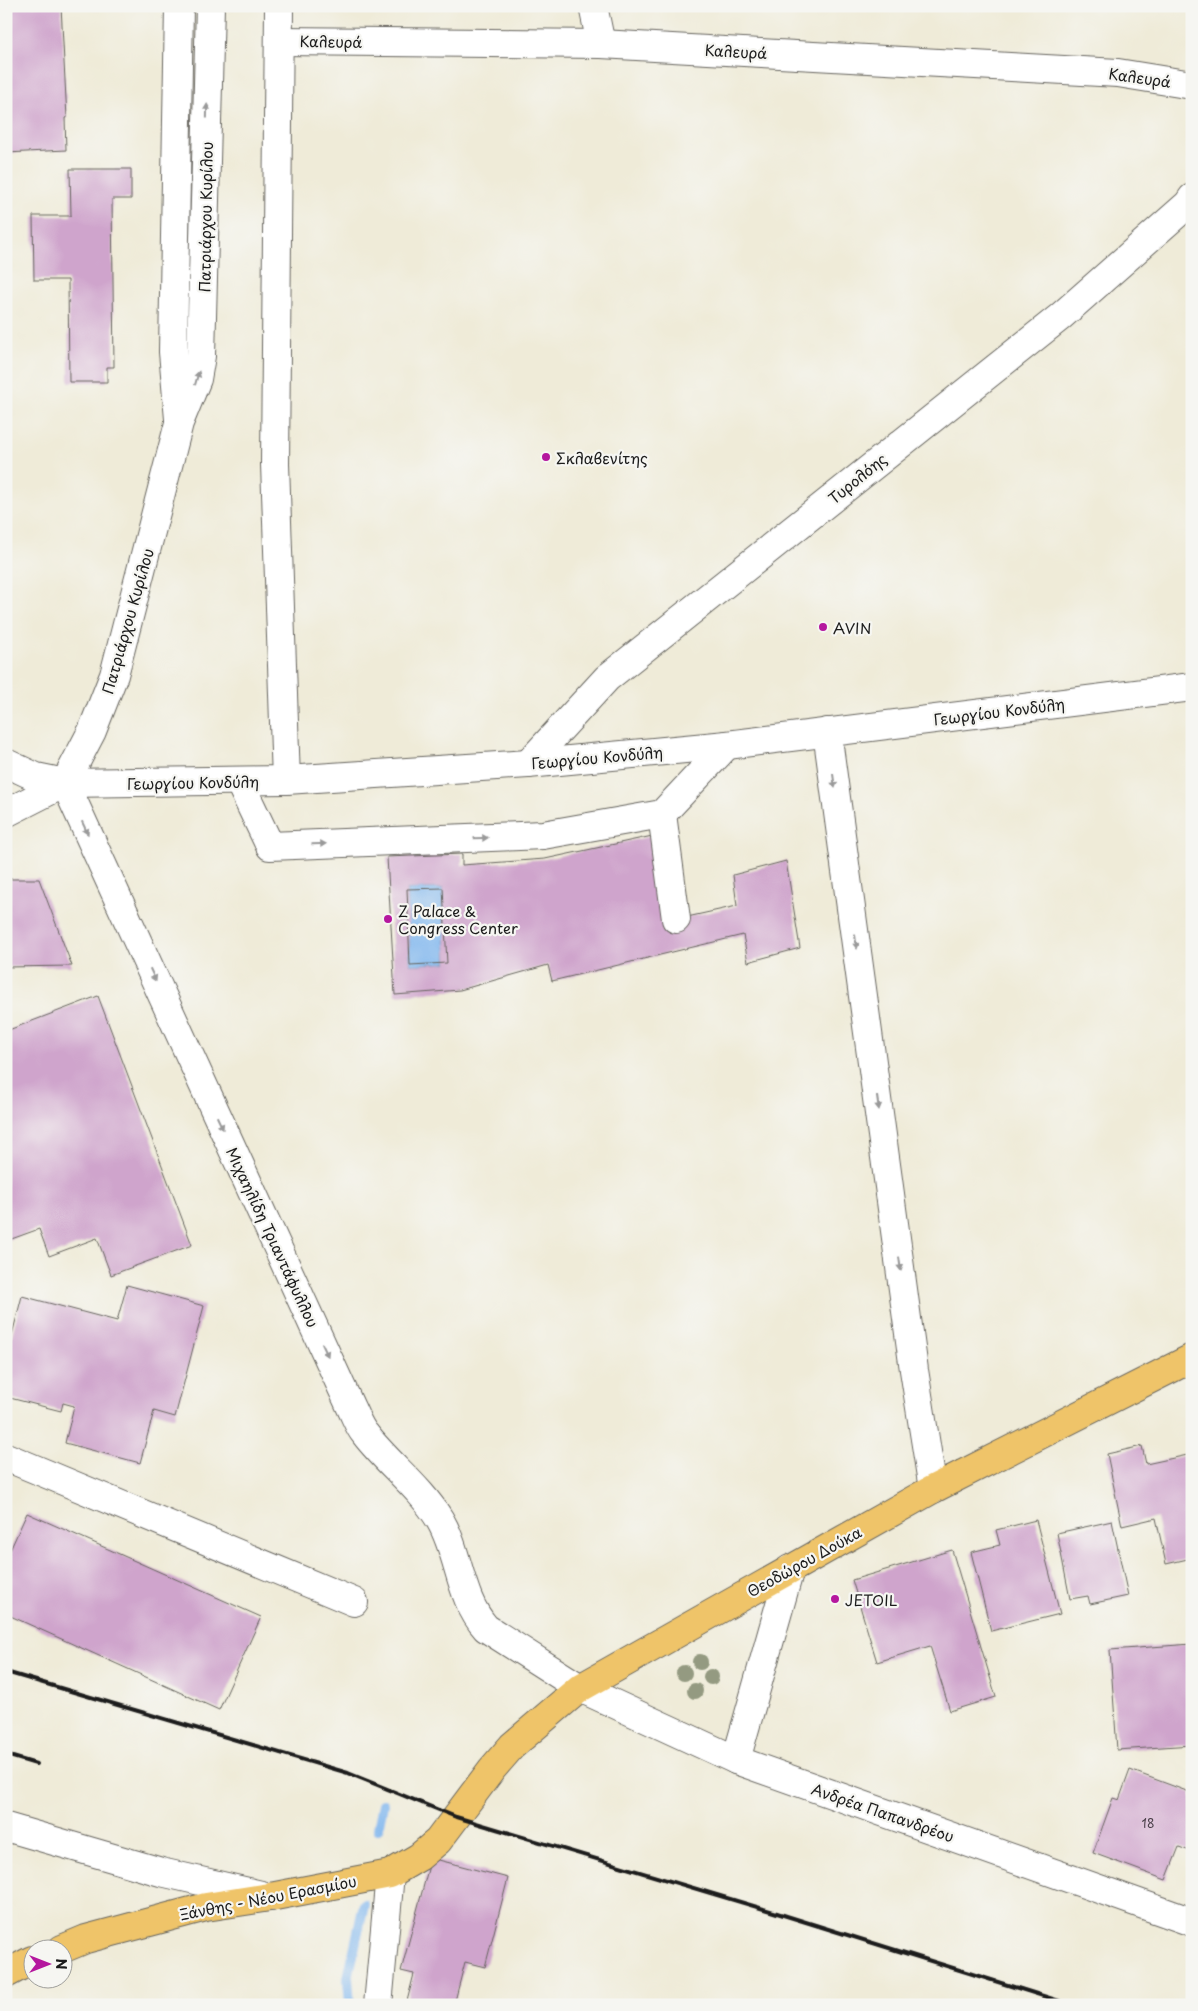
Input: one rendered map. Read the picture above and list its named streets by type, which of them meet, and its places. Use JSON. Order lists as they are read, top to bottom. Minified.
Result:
{"streets":{"main road":["Θεοδώρου Δούκα","Ξάνθης - Νέου Ερασμίου"],"street":["Καλευρά","Πατριάρχου Κυρίλου","Τυρολόης","Γεωργίου Κονδύλη","Μιχαηλίδη Τριαντάφυλλου","Ανδρέα Παπανδρέου"]},"crossings":[["Πατριάρχου Κυρίλου","Γεωργίου Κονδύλη"],["Πατριάρχου Κυρίλου","Μιχαηλίδη Τριαντάφυλλου"],["Τυρολόης","Γεωργίου Κονδύλη"],["Γεωργίου Κονδύλη","Μιχαηλίδη Τριαντάφυλλου"],["Μιχαηλίδη Τριαντάφυλλου","Θεοδώρου Δούκα"],["Μιχαηλίδη Τριαντάφυλλου","Ανδρέα Παπανδρέου"],["Θεοδώρου Δούκα","Ανδρέα Παπανδρέου"],["Θεοδώρου Δούκα","Ξάνθης - Νέου Ερασμίου"]],"one_way":["Μιχαηλίδη Τριαντάφυλλου"],"places":["Σκλαβενίτης","AVIN","Z Palace & Congress Center","JETOIL"],"house_numbers":["18"],"north":"right"}
